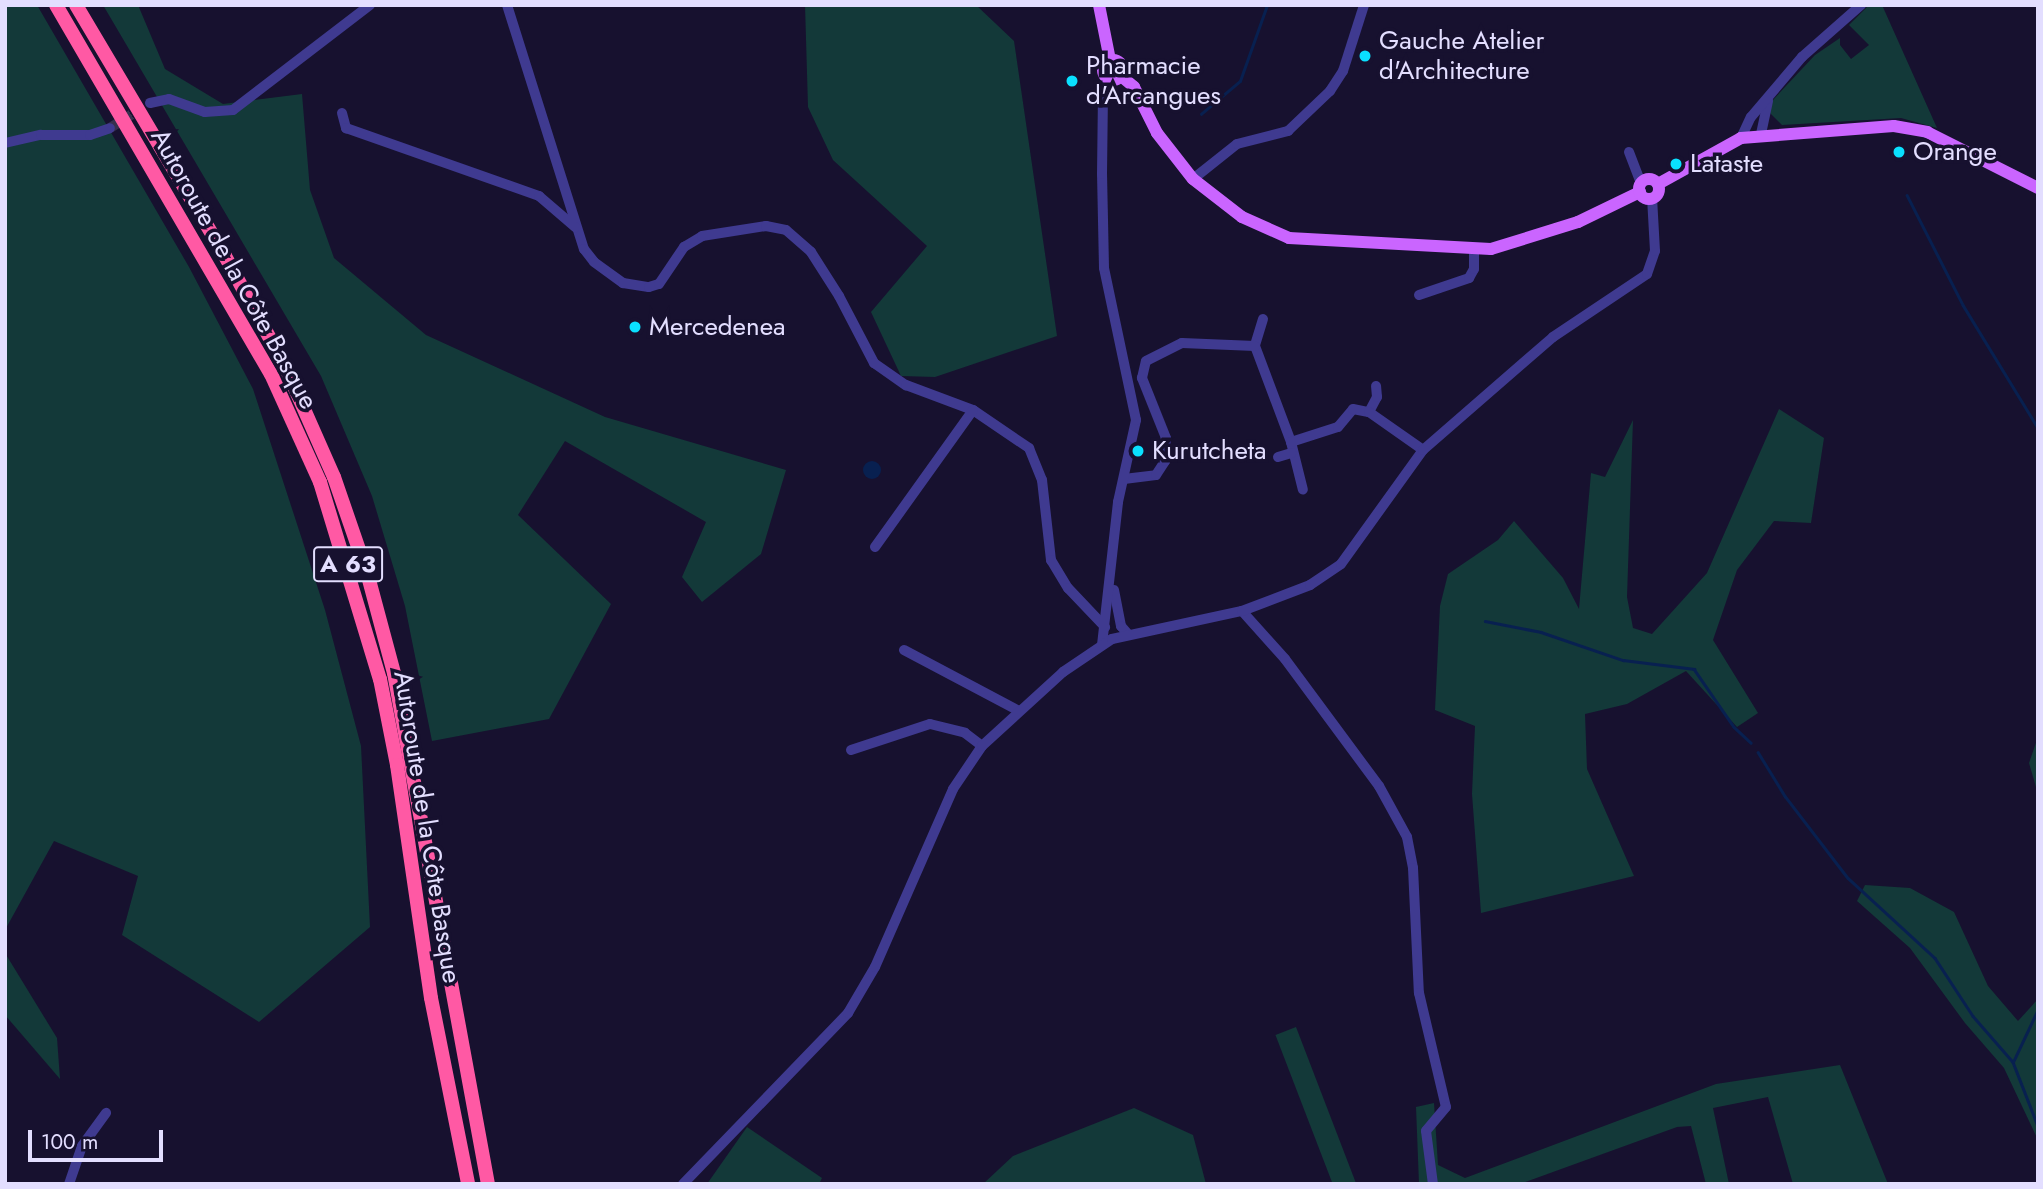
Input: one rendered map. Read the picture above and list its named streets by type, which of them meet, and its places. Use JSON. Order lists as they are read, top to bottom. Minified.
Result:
{"streets":{"highway":["Autoroute de la Côte Basque","A 63"]},"places":["Gauche Atelier d'Architecture","Pharmacie d'Arcangues","Orange","Lataste","Mercedenea","Kurutcheta"],"scale_bar":"100 m"}
